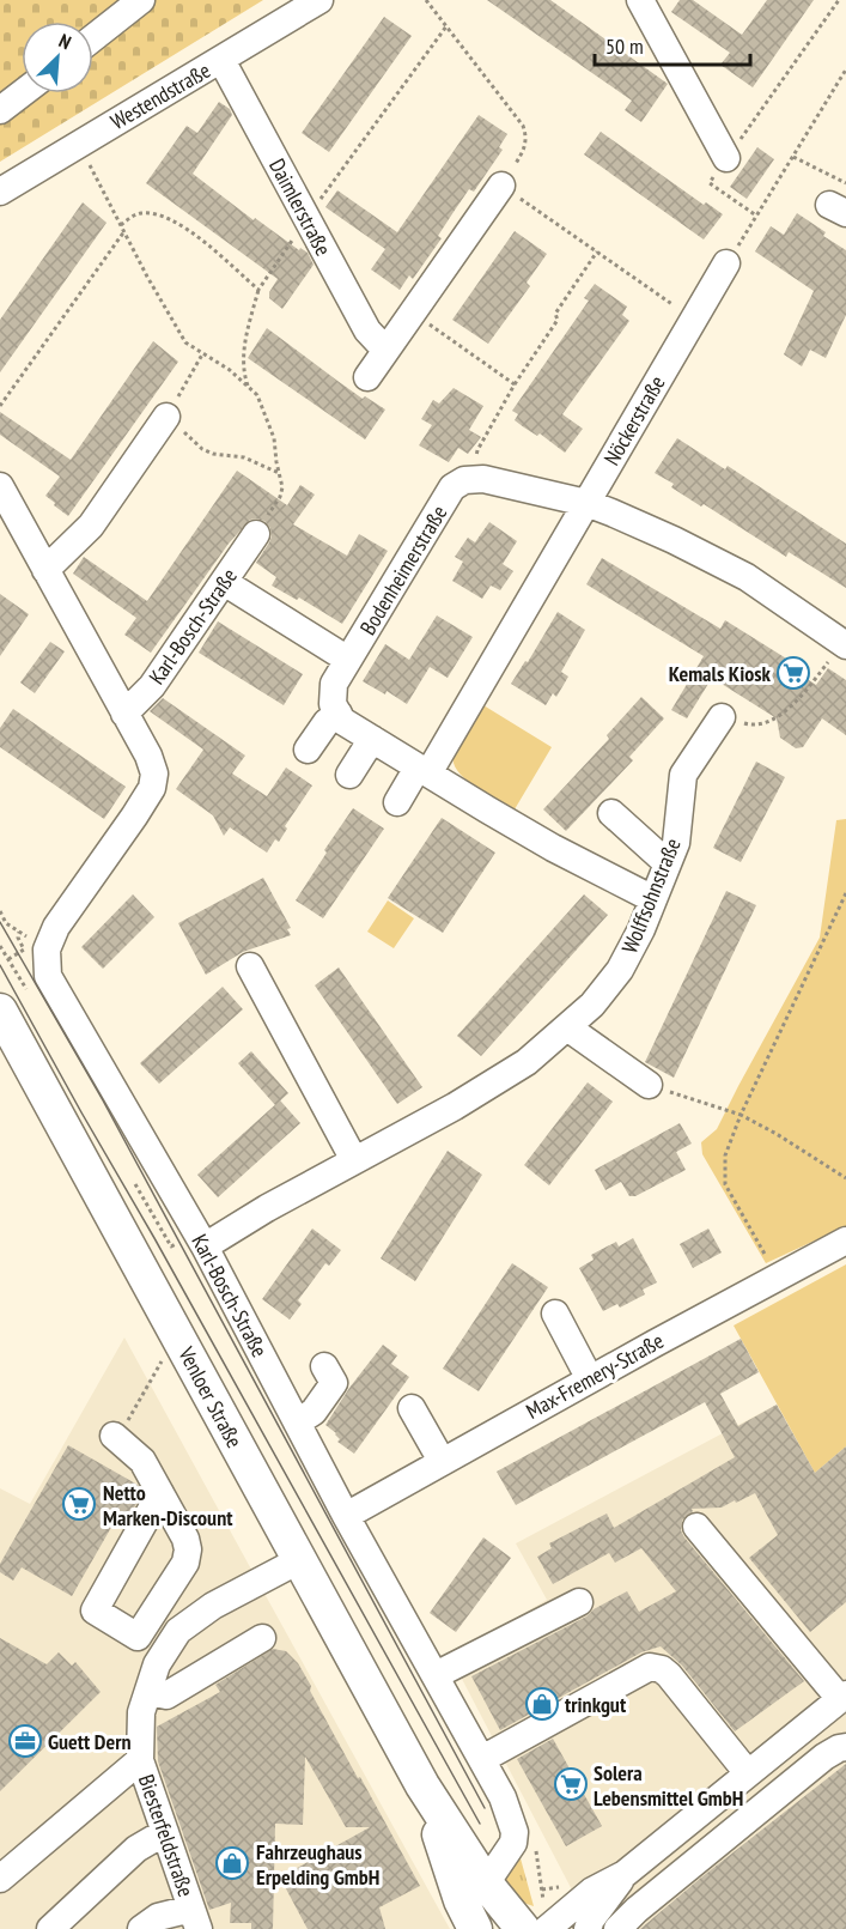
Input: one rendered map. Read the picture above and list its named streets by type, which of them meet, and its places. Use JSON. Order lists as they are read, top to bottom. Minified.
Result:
{"streets":{"main road":["Venloer Straße"],"street":["Westendstraße","Daimlerstraße","Nöckerstraße","Bodenheimerstraße","Karl-Bosch-Straße","Wolffsohnstraße","Max-Fremery-Straße","Biesterfeldstraße"]},"crossings":[["Westendstraße","Daimlerstraße"],["Karl-Bosch-Straße","Wolffsohnstraße"],["Karl-Bosch-Straße","Max-Fremery-Straße"],["Karl-Bosch-Straße","Venloer Straße"],["Venloer Straße","Biesterfeldstraße"]],"places":{"supermarket":["Kemals Kiosk","Netto Marken-Discount","Solera Lebensmittel GmbH"],"shop":["trinkgut","Fahrzeughaus Erpelding GmbH"],"office":["Guett Dern"]},"scale_bar":"50 m","north":"top right"}
